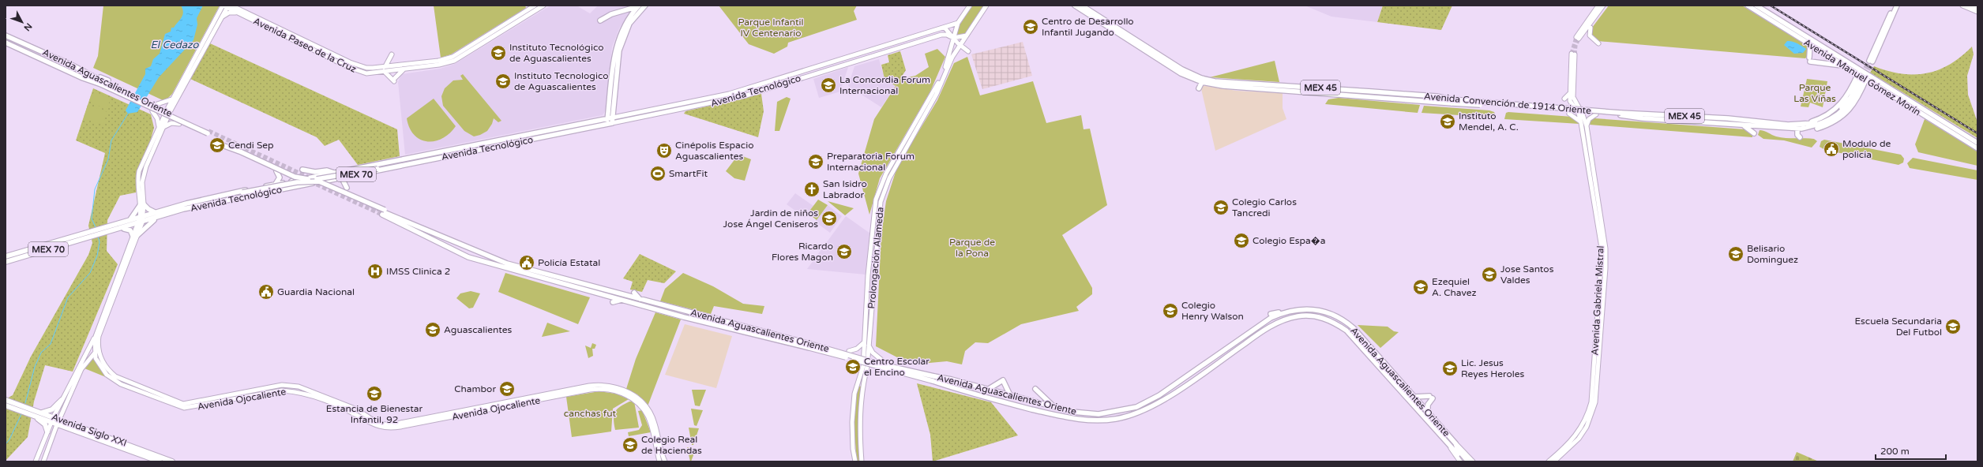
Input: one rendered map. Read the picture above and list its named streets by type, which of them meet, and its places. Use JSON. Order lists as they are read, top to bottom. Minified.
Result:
{"streets":{"highway":["Avenida Siglo XXI"],"main road":["Avenida Paseo de la Cruz","Avenida Manuel Gómez Morín","Avenida Aguascalientes Oriente","MEX 45","Avenida Tecnológico","Avenida Convención de 1914 Oriente","MEX 70","Prolongación Alameda","Avenida Gabriela Mistral","Avenida Ojocaliente"]},"crossings":[["Avenida Tecnológico","Prolongación Alameda"],["Avenida Tecnológico","Avenida Ojocaliente"]],"water":["El Cedazo"],"parks":["Parque Infantil IV Centenario","Parque Las Viñas","Parque de la Pona","canchas fut"],"places":{"school or university":["Centro de Desarrollo Infantil Jugando","Instituto Tecnológico de Aguascalientes","Instituto Tecnologico de Aguascalientes","La Concordia Forum Internacional","Instituto Mendel, A. C.","Cendi Sep","Preparatoria Forum Internacional","Colegio Carlos Tancredi","Jardin de niños Jose Ángel Ceniseros","Colegio Espa�a","Ricardo Flores Magon","Belisario Dominguez","Jose Santos Valdes","Ezequiel A. Chavez","Colegio Henry Walson","Escuela Secundaria Del Futbol","Aguascalientes","Centro Escolar el Encino","Lic. Jesus Reyes Heroles","Chambor","Estancia de Bienestar Infantil, 92","Colegio Real de Haciendas"],"public building":["Modulo de policia","Policía Estatal","Guardia Nacional"],"theatre":["Cinépolis Espacio Aguascalientes"],"sports":["SmartFit"],"church":["San Isidro Labrador"],"hospital":["IMSS Clinica 2"]},"scale_bar":"200 m","north":"bottom right"}
